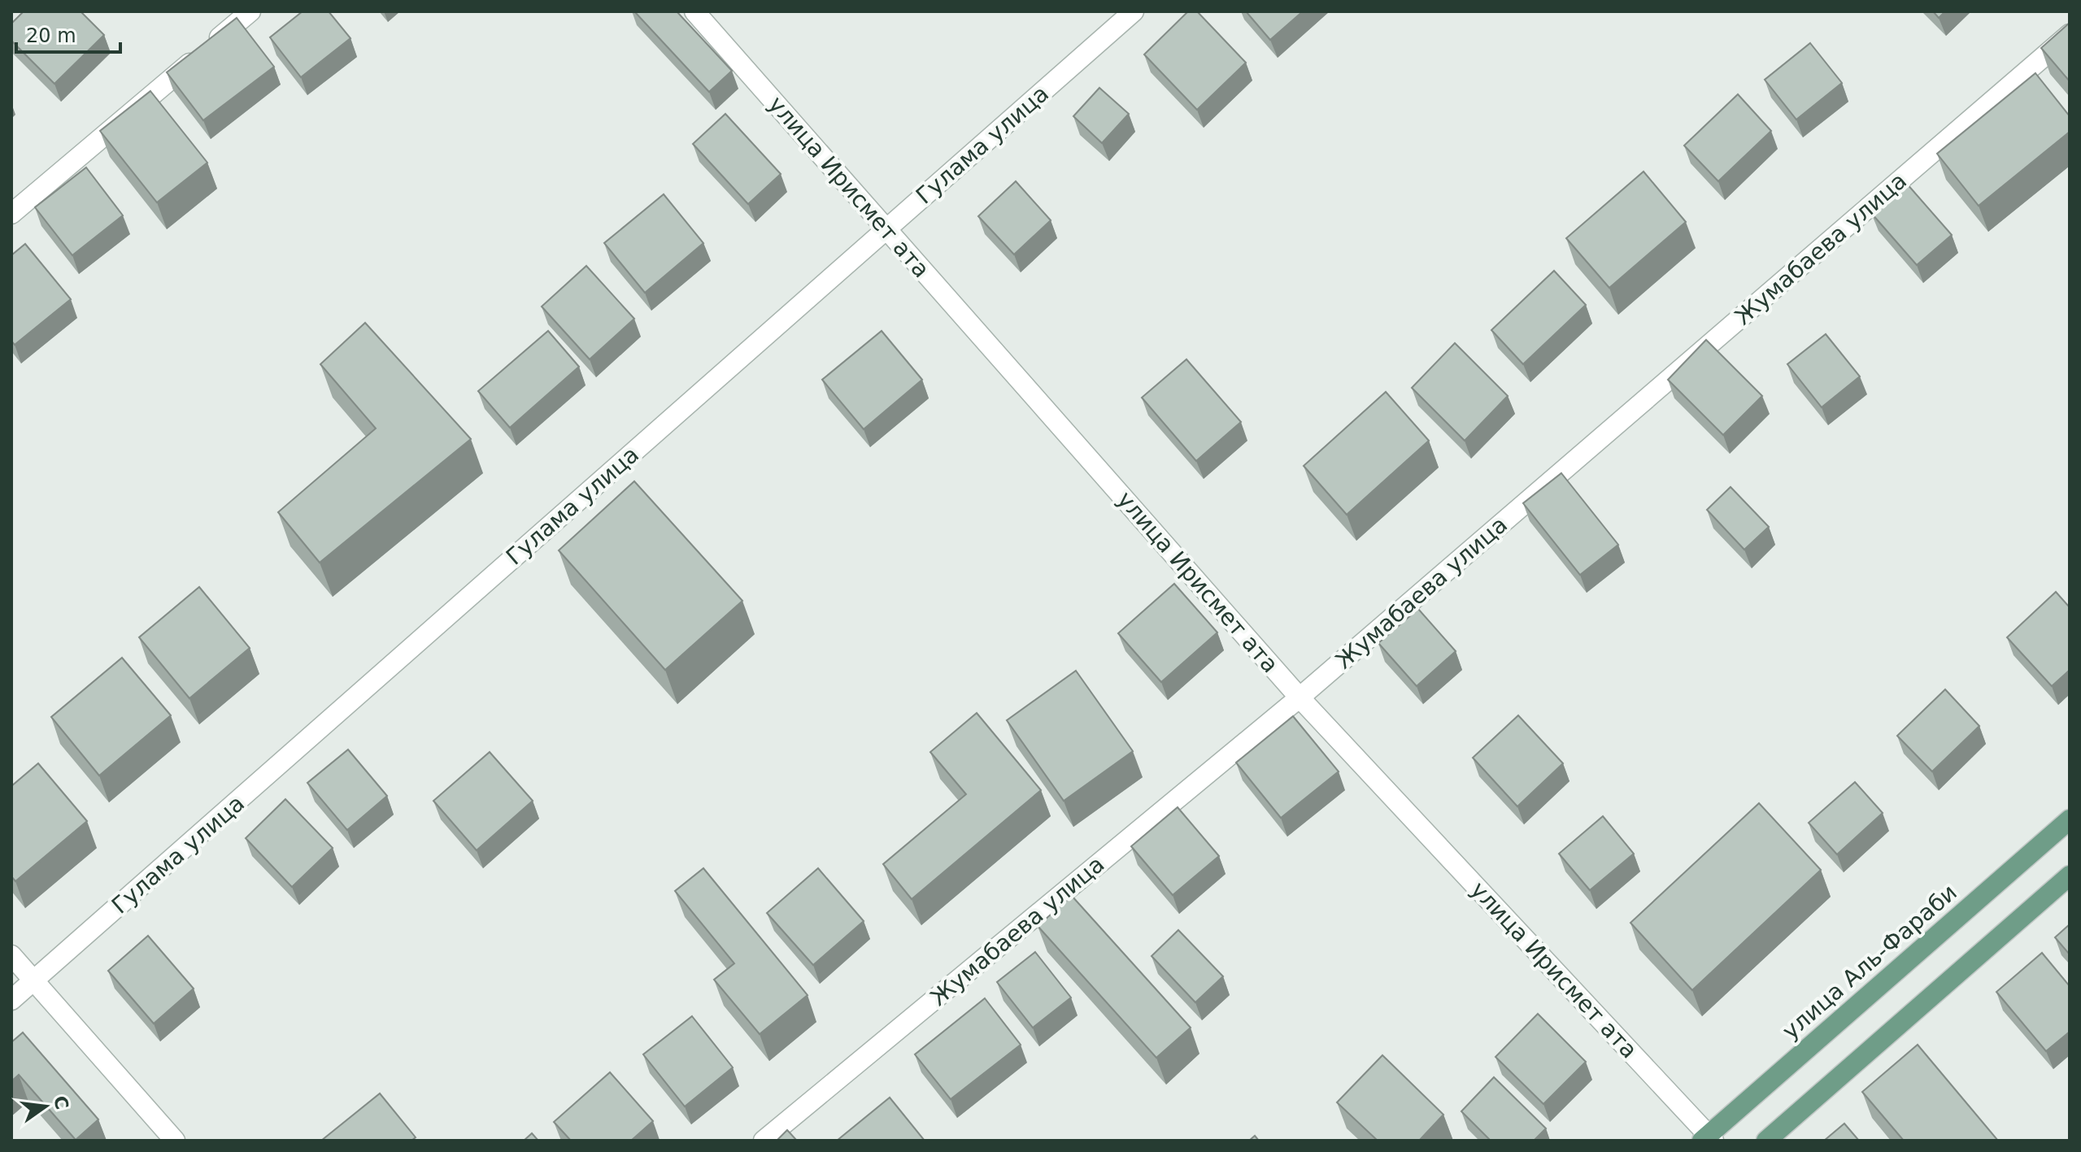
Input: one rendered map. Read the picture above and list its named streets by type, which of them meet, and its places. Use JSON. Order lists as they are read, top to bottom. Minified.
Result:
{"streets":{"main road":["улица Аль-Фараби"],"street":["Гулама улица","улица Ирисмет ата","Жумабаева улица"]},"crossings":[["Гулама улица","улица Ирисмет ата"],["улица Ирисмет ата","Жумабаева улица"],["улица Ирисмет ата","улица Аль-Фараби"]],"scale_bar":"20 m","north":"right"}
